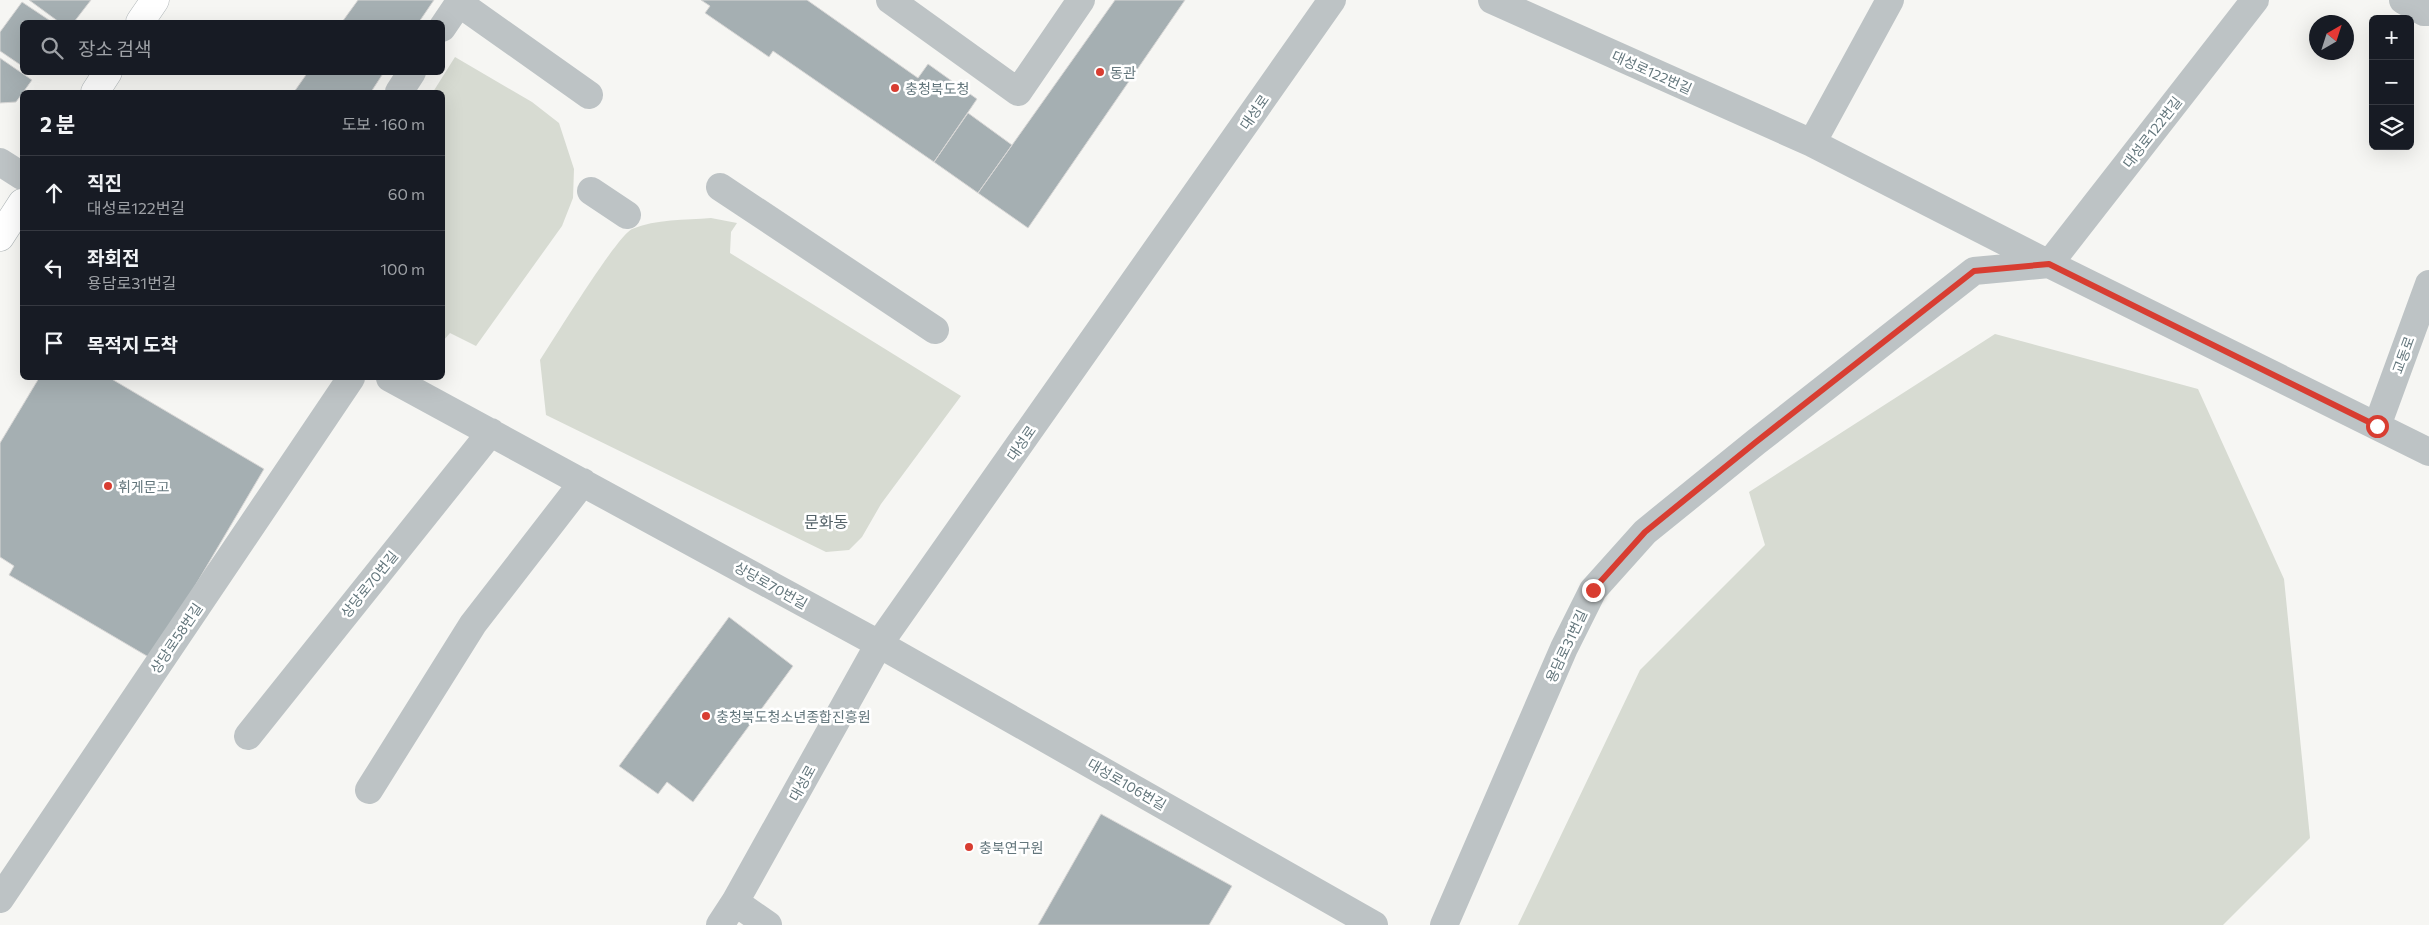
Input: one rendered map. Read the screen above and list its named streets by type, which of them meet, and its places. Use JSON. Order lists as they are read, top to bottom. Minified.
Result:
{"streets":{"street":["대성로122번길","대성로","교동로","상당로70번길","상당로58번길","용담로31번길","대성로106번길"]},"crossings":[["대성로122번길","교동로"],["대성로122번길","용담로31번길"],["대성로","상당로70번길"],["대성로","대성로106번길"],["상당로70번길","대성로106번길"]],"districts":["문화동"],"places":["동관","충청북도청","휘게문고","충청북도청소년종합진흥원","충북연구원"],"north":"top right","page":{"map_buttons":["+","−"],"search":"장소 검색","heading":["2 분","도보 · 160 m"],"list":[["직진","대성로122번길","60 m"],["좌회전","용담로31번길","100 m"],"목적지 도착"]}}
